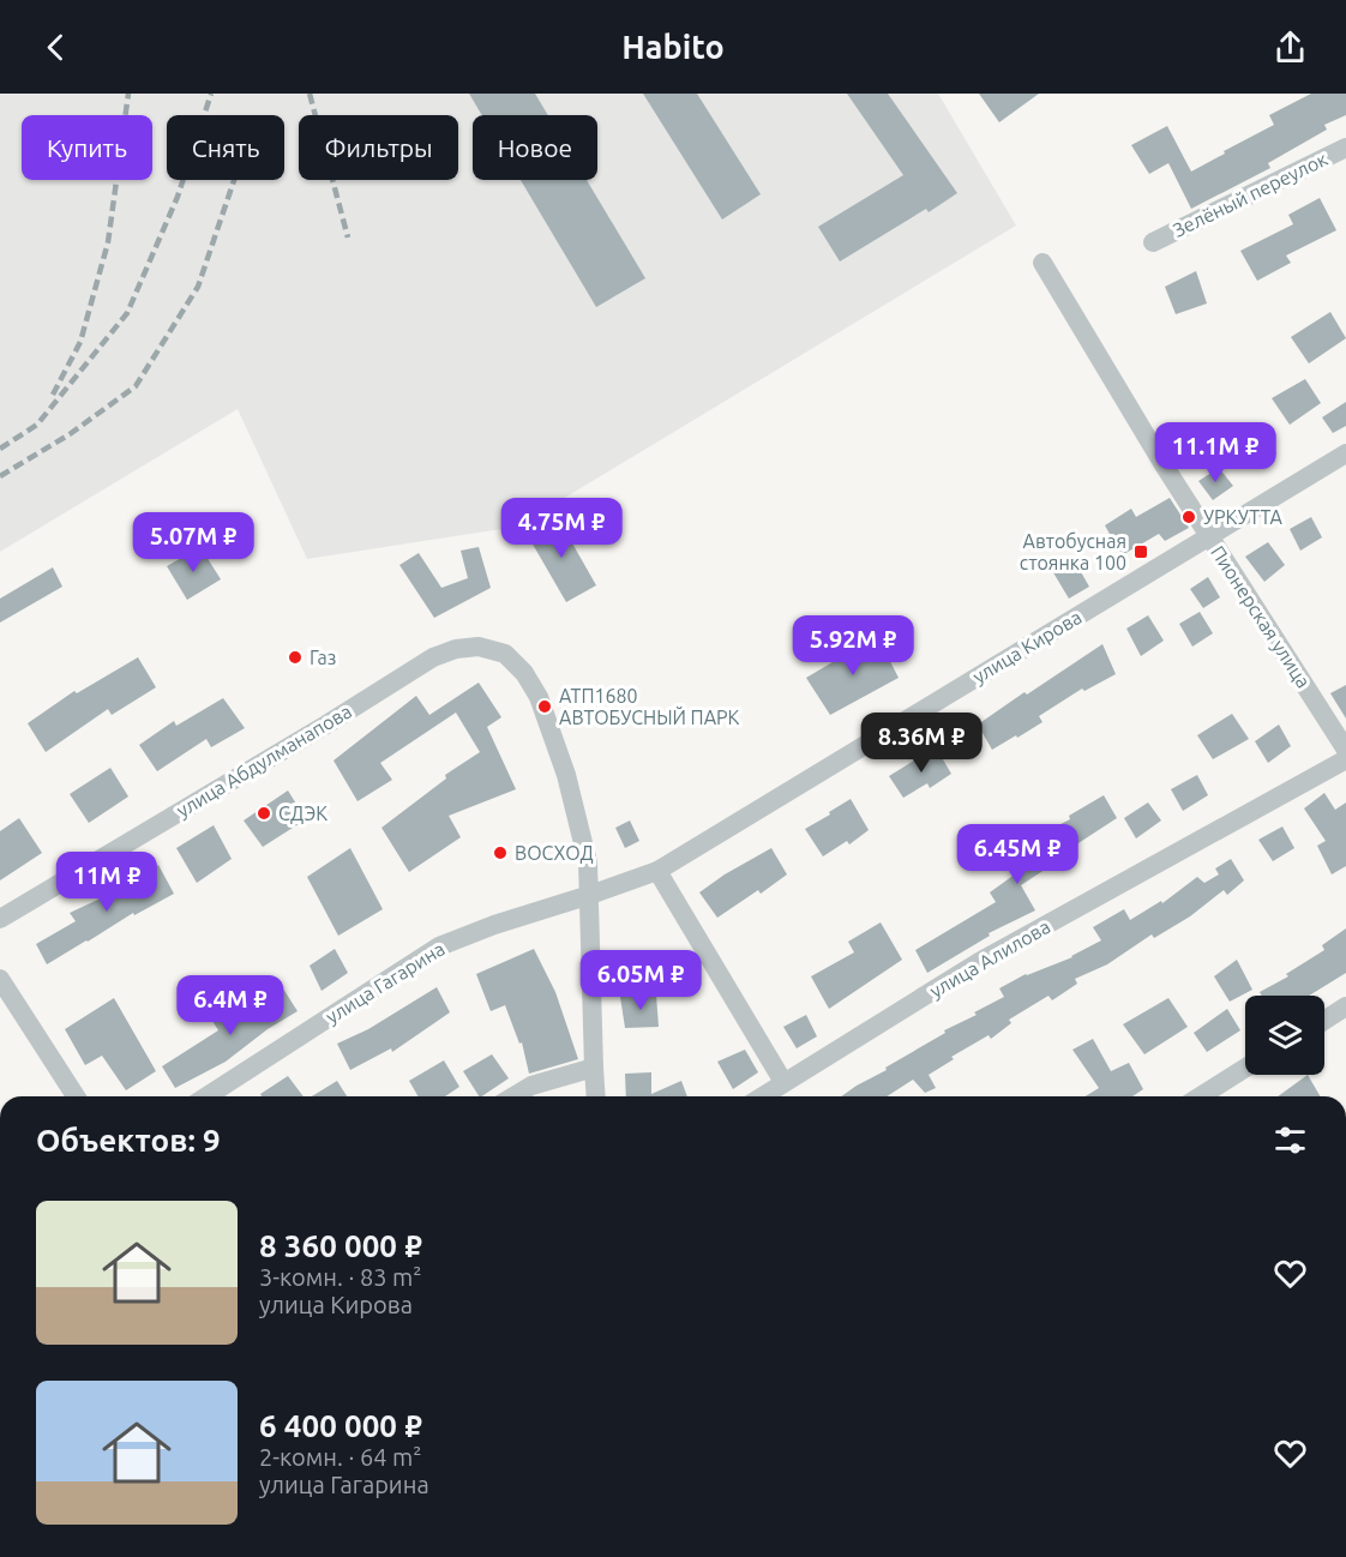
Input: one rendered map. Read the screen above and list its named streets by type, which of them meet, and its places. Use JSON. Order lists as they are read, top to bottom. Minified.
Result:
{"streets":{"street":["Зелёный переулок","Пионерская улица","улица Кирова","улица Абдулманапова","улица Алилова","улица Гагарина"]},"crossings":[["Пионерская улица","улица Кирова"],["улица Кирова","улица Абдулманапова"],["улица Кирова","улица Гагарина"],["улица Абдулманапова","улица Гагарина"]],"places":{"other":["УРКУТТА","Газ","АТП1680 АВТОБУСНЫЙ ПАРК","СДЭК","ВОСХОД"],"transit":["Автобусная стоянка 100"]},"page":{"header":"Habito","chip":["Купить","Снять","Фильтры","Новое"],"price":["11.1M ₽","4.75M ₽","5.07M ₽","5.92M ₽","8.36M ₽","6.45M ₽","11M ₽","6.05M ₽","6.4M ₽"],"heading":"Объектов: 9","list":[{"name":"8 360 000 ₽","note":"3-комн. · 83 m² · улица Кирова"},{"name":"6 400 000 ₽","note":"2-комн. · 64 m² · улица Гагарина"}]}}
